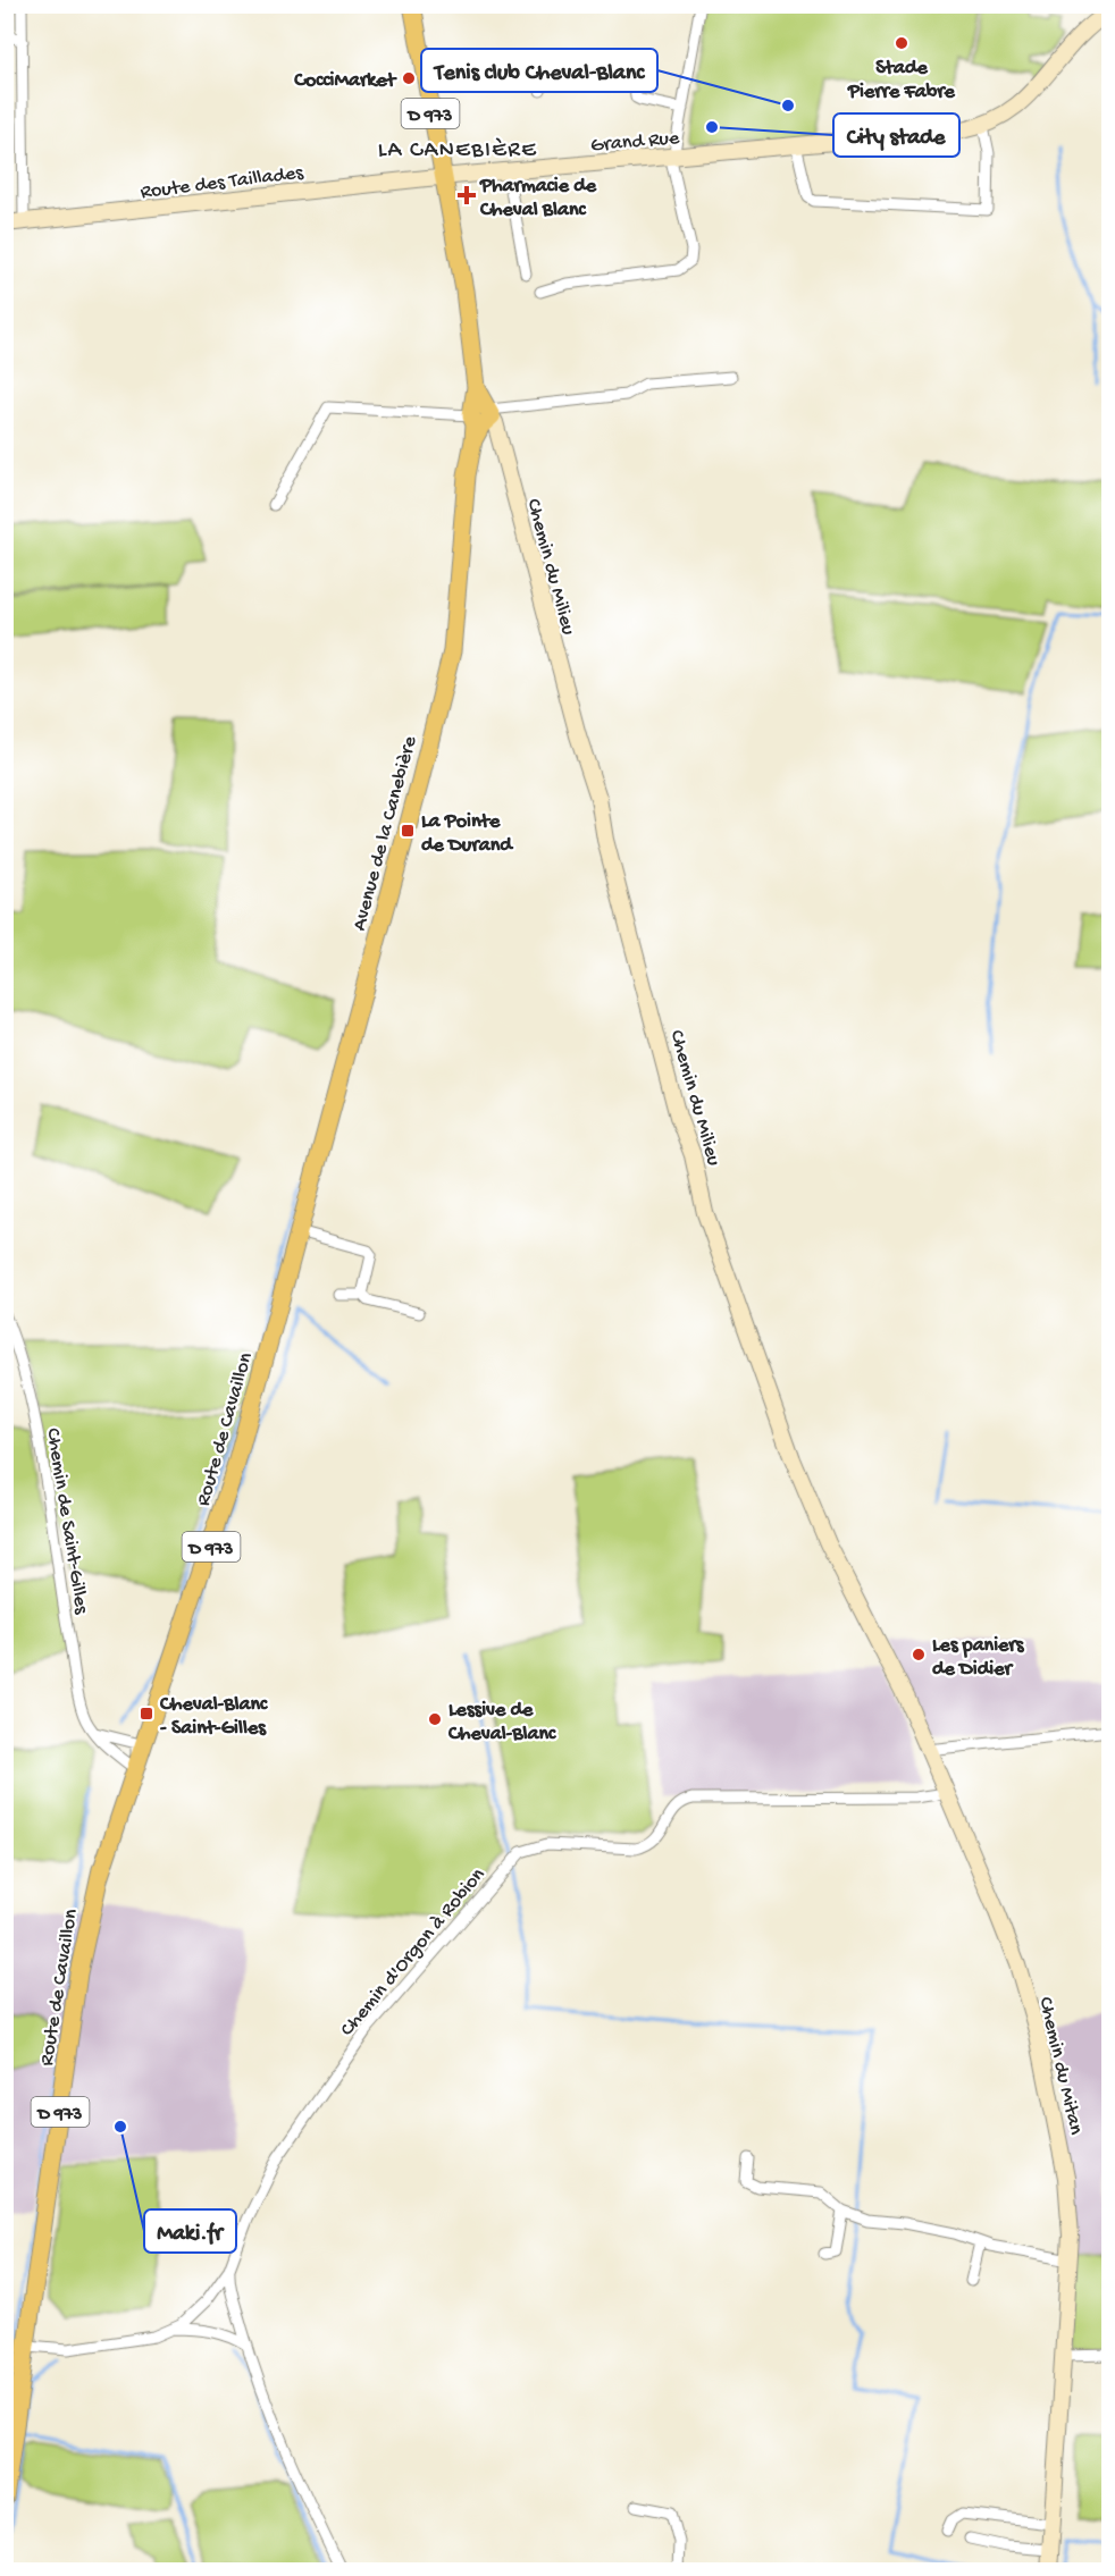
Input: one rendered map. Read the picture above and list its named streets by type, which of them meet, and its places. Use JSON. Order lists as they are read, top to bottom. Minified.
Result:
{"streets":{"main road":["D 973","Avenue de la Canebière","Route de Cavaillon"],"street":["Grand Rue","Route des Taillades","Chemin du Milieu","Chemin de Saint-Gilles","Chemin d'Orgon à Robion","Chemin du Mitan"]},"crossings":[["D 973","Grand Rue"],["D 973","Route des Taillades"],["D 973","Chemin du Milieu"],["D 973","Avenue de la Canebière"],["D 973","Route de Cavaillon"],["D 973","Chemin d'Orgon à Robion"],["Grand Rue","Route des Taillades"],["Chemin du Milieu","Avenue de la Canebière"],["Chemin du Milieu","Chemin du Mitan"],["Avenue de la Canebière","Route de Cavaillon"],["Route de Cavaillon","Chemin d'Orgon à Robion"],["Chemin d'Orgon à Robion","Chemin du Mitan"]],"districts":["LA CANEBIÈRE"],"places":{"other":["Stade Pierre Fabre","CocciMarket","Tenis club Cheval-Blanc","City stade","Les paniers de Didier","Lessive de Cheval-Blanc","Maki.fr"],"health":["Pharmacie de Cheval Blanc"],"transit":["La Pointe de Durand","Cheval-Blanc - Saint-Gilles"]}}
